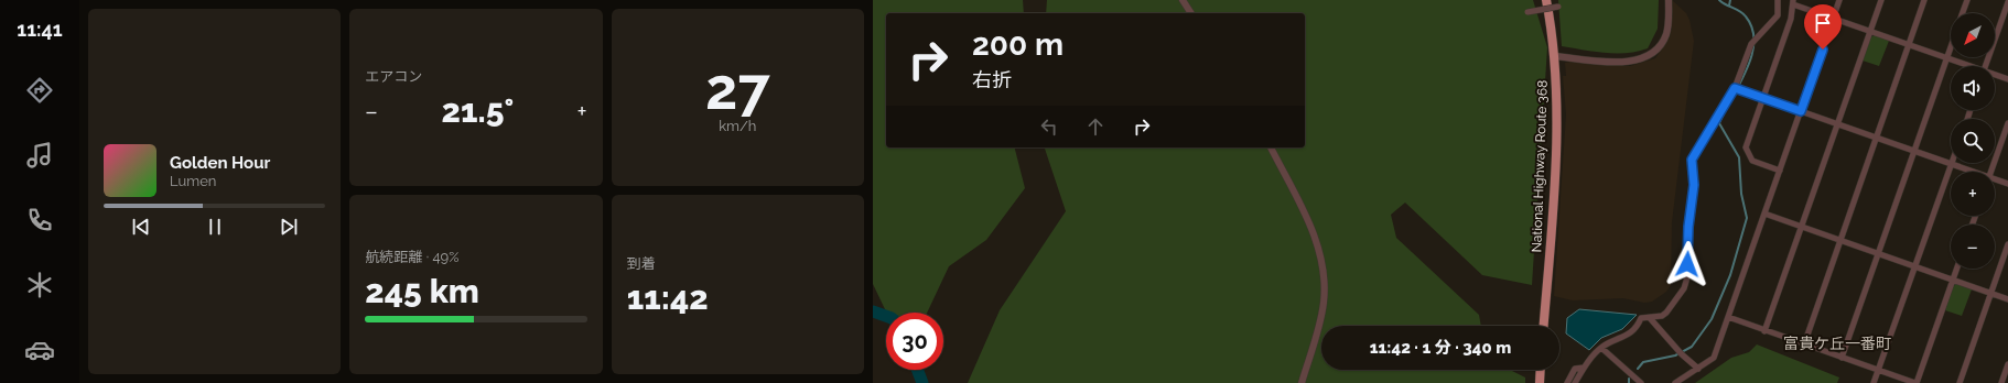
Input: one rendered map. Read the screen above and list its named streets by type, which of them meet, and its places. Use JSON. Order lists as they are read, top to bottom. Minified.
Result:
{"streets":{"highway":["National Highway Route 368"]},"districts":["富貴ケ丘一番町"],"north":"bottom left","page":{"tabs":"11:41","tile":["エアコン",["27","km/h"],["航続距離 · 49%","245 km"],["到着","11:42"]],"map_buttons":["+","−"],"turn":["200 m","右折"],"heat":["−","21.5°","+"],"song":["Golden Hour","Lumen"],"limit":"30","trip":"11:42 · 1 分 · 340 m"}}
